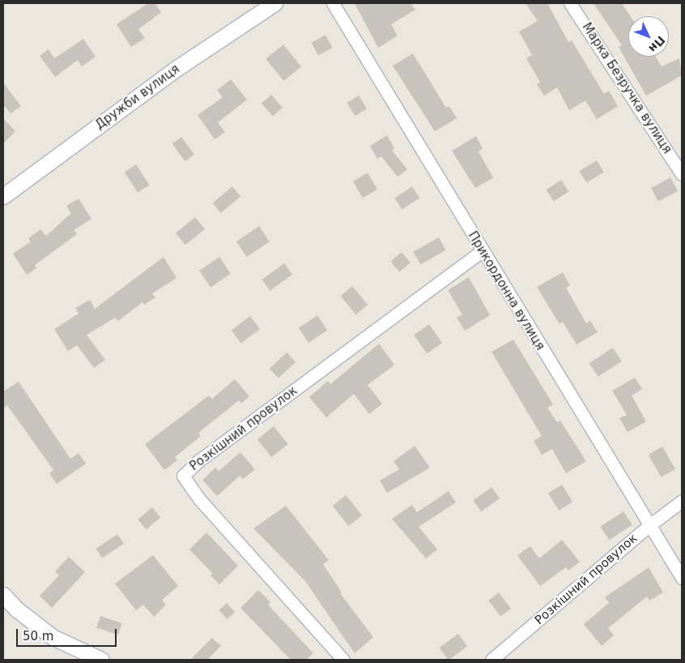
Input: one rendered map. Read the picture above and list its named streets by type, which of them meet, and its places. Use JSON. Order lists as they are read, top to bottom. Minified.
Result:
{"streets":{"street":["Марка Безручка вулиця","Дружби вулиця","Прикордонна вулиця","Розкішний провулок"]},"crossings":[["Прикордонна вулиця","Розкішний провулок"]],"scale_bar":"50 m","north":"bottom right"}
